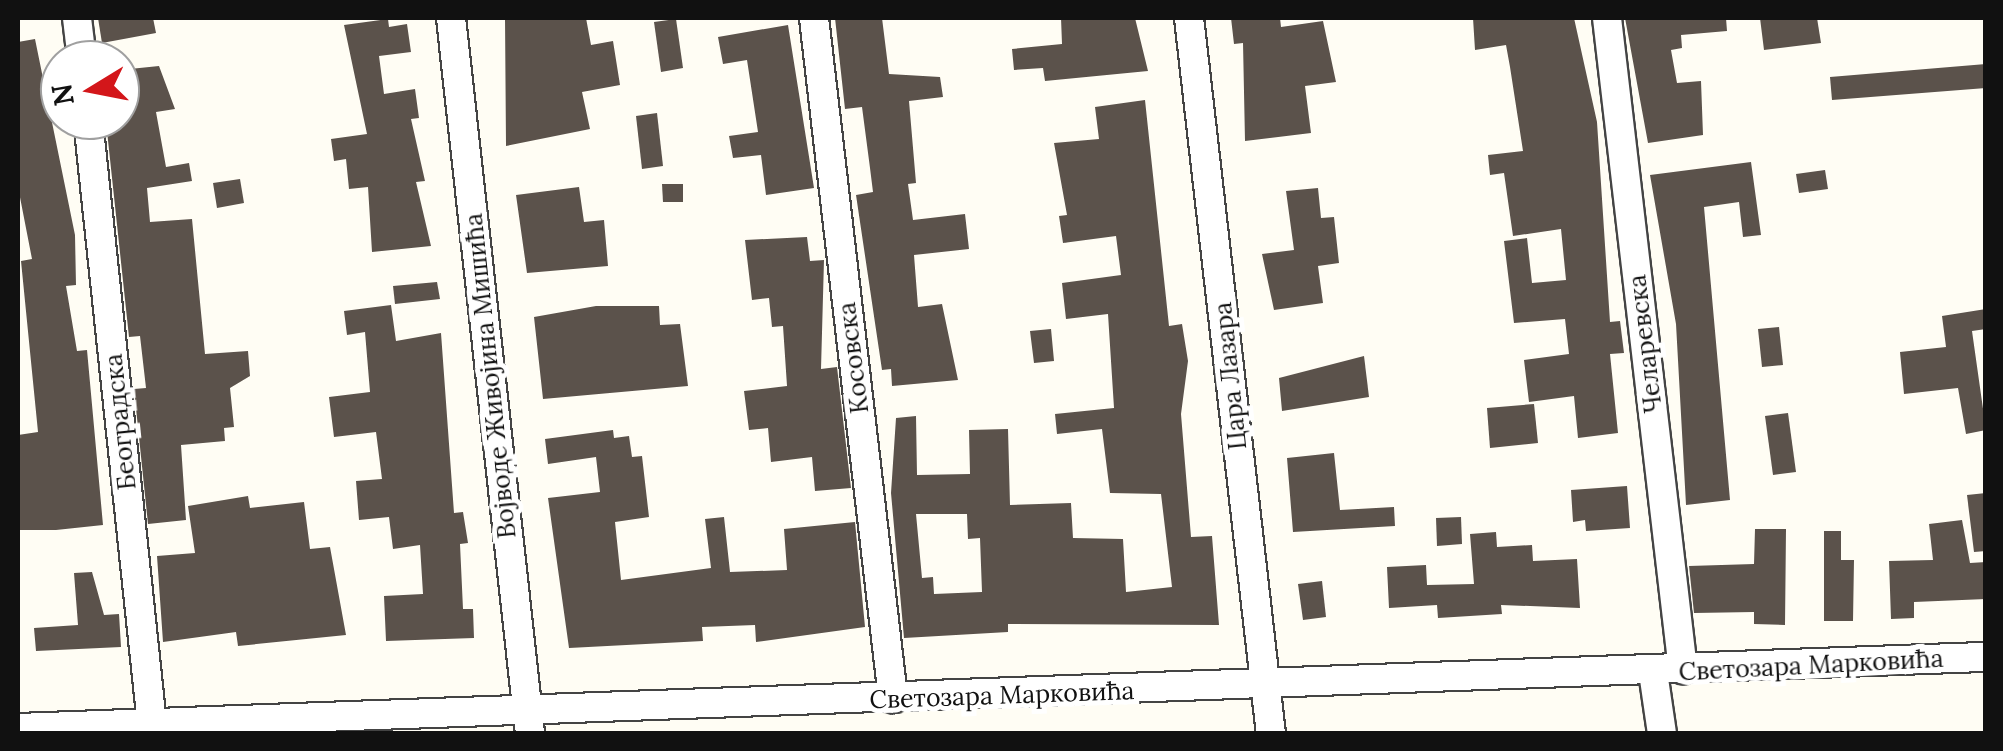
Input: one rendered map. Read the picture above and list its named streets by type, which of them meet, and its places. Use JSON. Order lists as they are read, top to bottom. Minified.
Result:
{"streets":{"street":["Челаревска","Косовска","Војводе Живојина Мишића","Цара Лазара","Београдска","Светозара Марковића"]},"crossings":[["Челаревска","Светозара Марковића"],["Косовска","Светозара Марковића"],["Војводе Живојина Мишића","Светозара Марковића"],["Цара Лазара","Светозара Марковића"],["Београдска","Светозара Марковића"]],"north":"left"}
